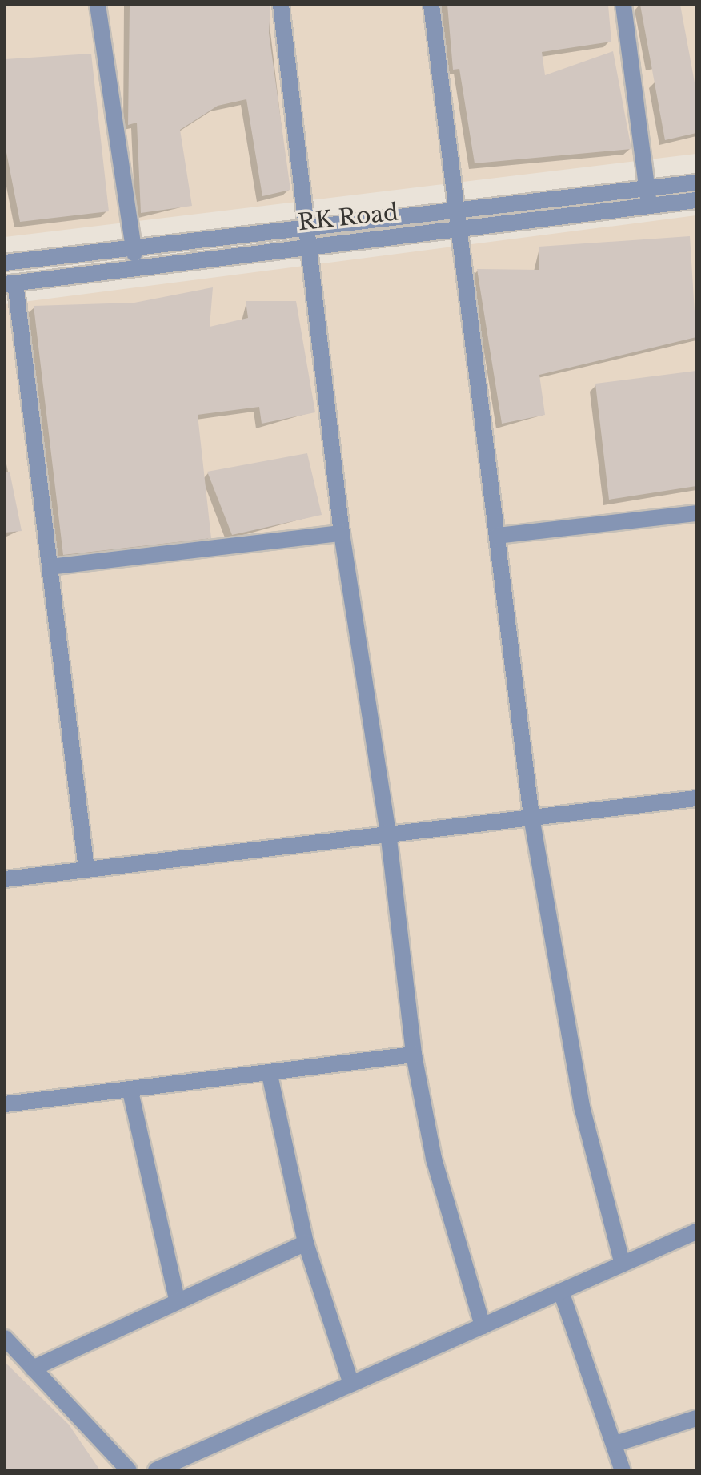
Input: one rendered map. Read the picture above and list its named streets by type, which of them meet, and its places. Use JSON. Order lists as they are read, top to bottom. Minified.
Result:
{"streets":{"street":["RK Road"]}}
